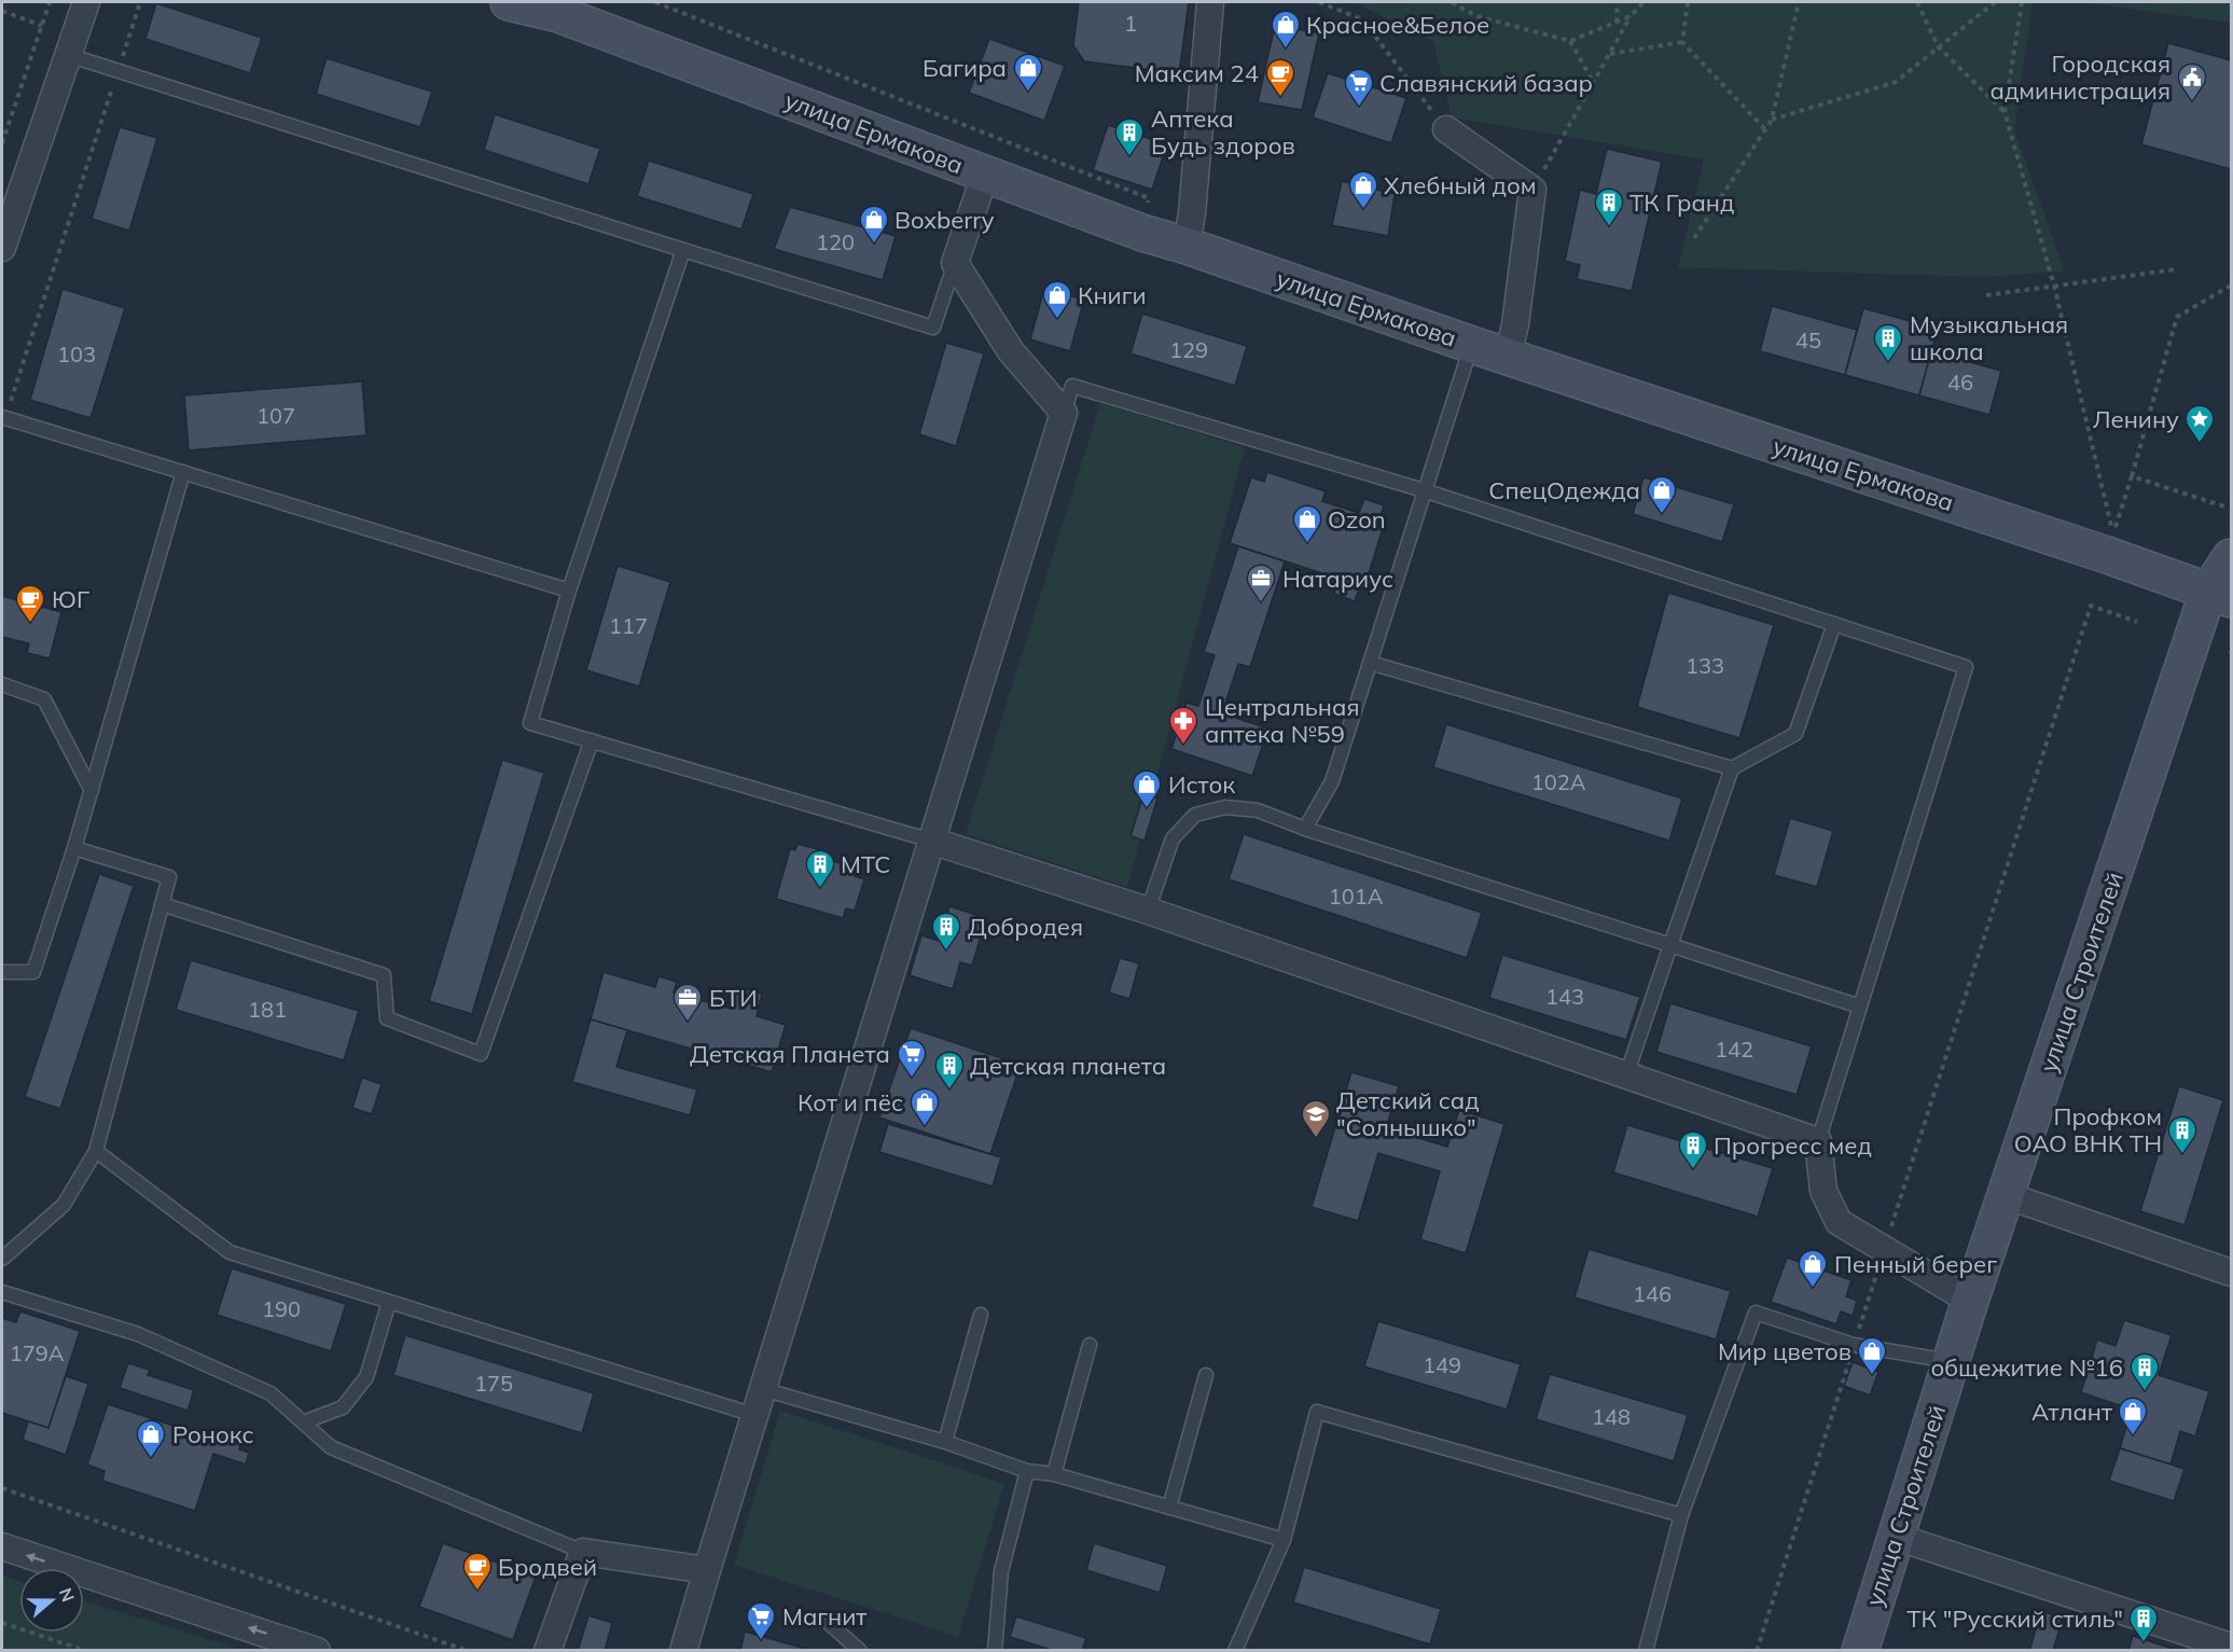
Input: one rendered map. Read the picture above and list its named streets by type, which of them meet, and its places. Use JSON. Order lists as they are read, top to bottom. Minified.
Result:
{"streets":{"street":["улица Ермакова","улица Строителей"]},"crossings":[["улица Ермакова","улица Строителей"]],"places":{"shop":["Красное&Белое","Багира","Хлебный дом","Boxberry","Книги","СпецОдежда","Ozon","Исток","Кот и пёс","Пенный берег","Мир цветов","Атлант","Ронокс"],"cafe":["Максим 24","ЮГ","Бродвей"],"public building":["Городская администрация"],"supermarket":["Славянский базар","Детская Планета","Магнит"],"building":["Аптека Будь здоров","ТК Гранд","Музыкальная школа","МТС","Добродея","Детская планета","Профком ОАО ВНК ТН","Прогресс мед","общежитие №16","ТК \"Русский стиль\""],"place":["Ленину"],"office":["Натариус","БТИ"],"pharmacy":["Центральная аптека №59"],"school or university":["Детский сад \"Солнышко\""]},"house_numbers":["1","120","45","129","103","46","107","117","133","102А","101А","143","181","142","146","190","179А","149","175","148"],"north":"right"}
